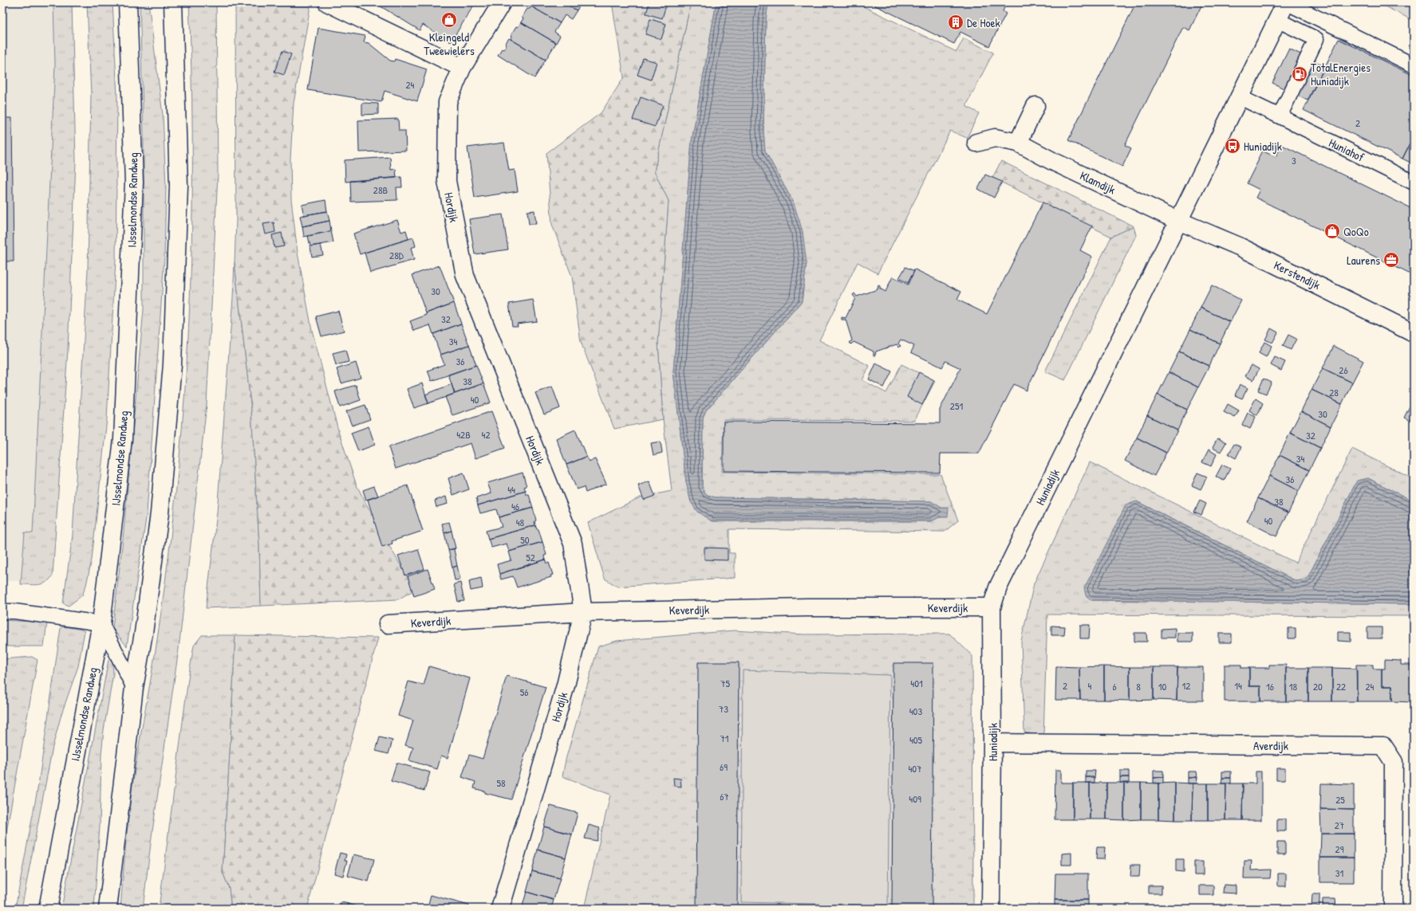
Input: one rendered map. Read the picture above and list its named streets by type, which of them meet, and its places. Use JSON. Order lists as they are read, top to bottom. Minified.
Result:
{"streets":{"street":["Klamdijk","IJsselmondse Randweg","Hordijk","Kerstendijk","Huniadijk","Keverdijk","Averdijk"],"lane":["Huniahof"]},"crossings":[["Klamdijk","Kerstendijk"],["Klamdijk","Huniadijk"],["Hordijk","Keverdijk"],["Kerstendijk","Huniadijk"],["Huniadijk","Keverdijk"],["Huniadijk","Averdijk"]],"places":{"shop":["Kleingeld Tweewielers","QoQo"],"building":["De Hoek"],"fuel station":["TotalEnergies Huniadijk"],"bus stop":["Huniadijk"],"office":["Laurens"]},"house_numbers":["24","2","3","28B","28D","30","32","34","36","26","38","28","40","251","30","42B","42","32","34","36","44","38","46","40","48","50","52","75","401","2","4","12","14","6","8","10","16","18","20","22","24","56","73","403","71","405","69","407","58","67","409","25","27","29","31"]}
